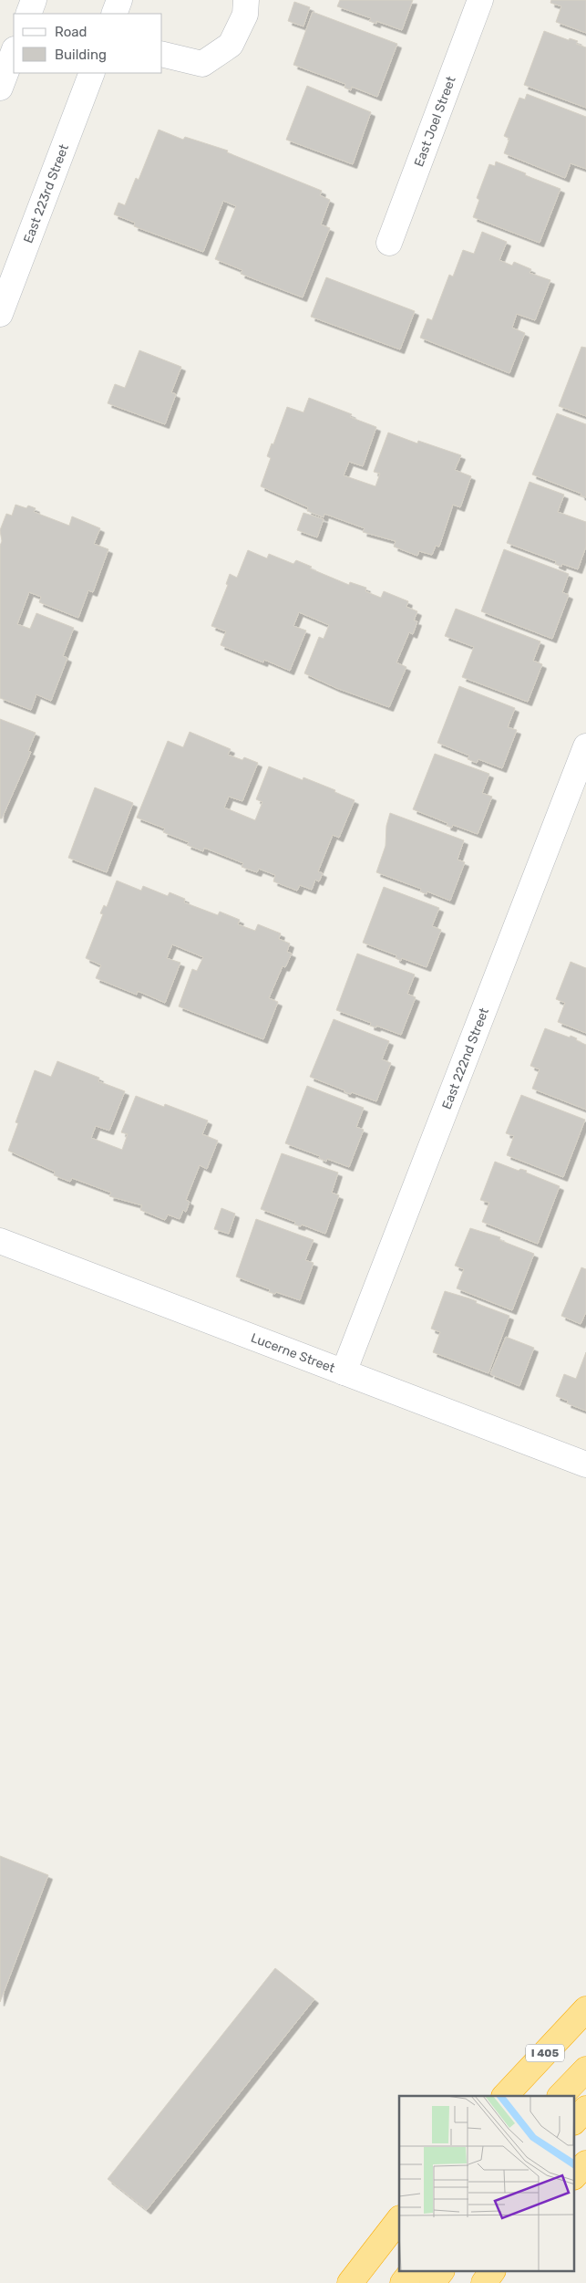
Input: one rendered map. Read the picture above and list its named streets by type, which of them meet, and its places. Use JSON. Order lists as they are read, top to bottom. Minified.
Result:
{"streets":{"highway":["I 405"],"street":["East Joel Street","East 223rd Street","East 222nd Street","Lucerne Street"]},"crossings":[["East 222nd Street","Lucerne Street"]],"legend":["Road","Building"]}
